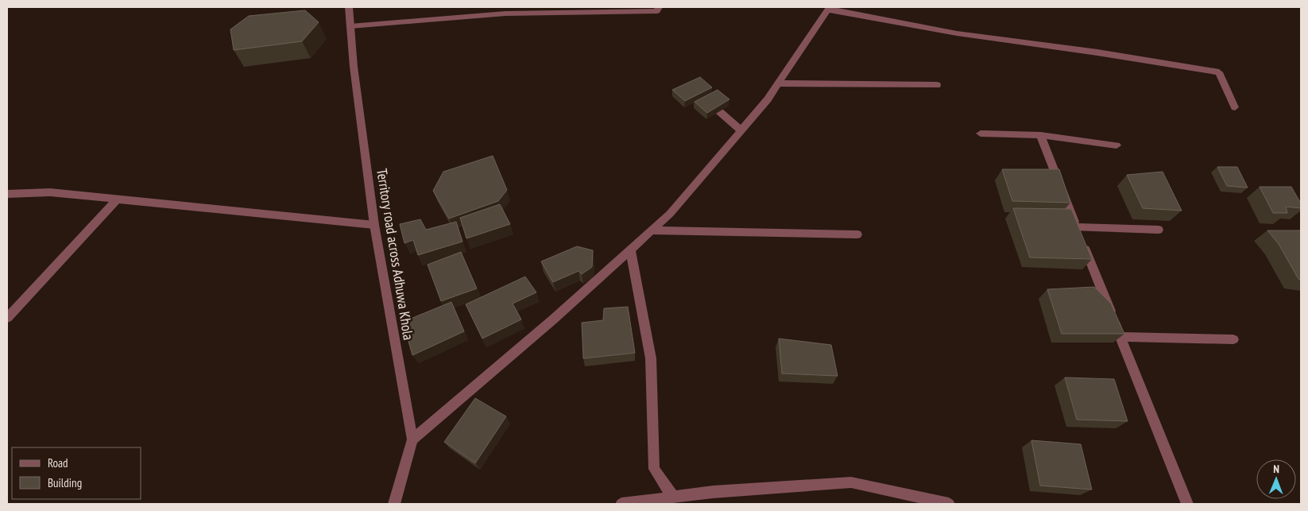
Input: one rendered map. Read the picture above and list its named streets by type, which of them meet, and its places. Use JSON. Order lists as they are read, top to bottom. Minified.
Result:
{"streets":{"street":["Territory road across Adhuwa Khola"]},"legend":["Road","Building"],"north":"top"}
